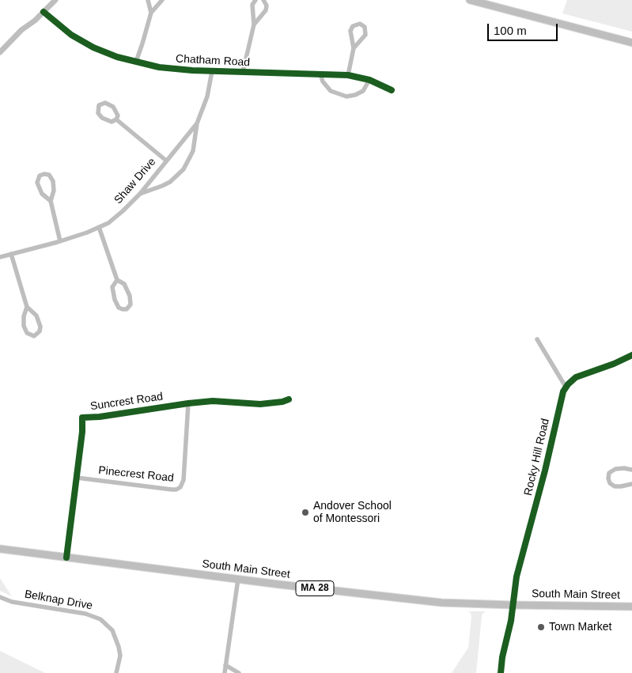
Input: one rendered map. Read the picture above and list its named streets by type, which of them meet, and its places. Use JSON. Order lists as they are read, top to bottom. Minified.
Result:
{"streets":{"main road":["South Main Street","MA 28"],"street":["Chatham Road","Shaw Drive","Suncrest Road","Rocky Hill Road","Pinecrest Road","Belknap Drive"]},"crossings":[["Chatham Road","Shaw Drive"],["Suncrest Road","Pinecrest Road"],["Suncrest Road","South Main Street"],["Rocky Hill Road","South Main Street"]],"places":["Andover School of Montessori","Town Market"],"scale_bar":"100 m"}
